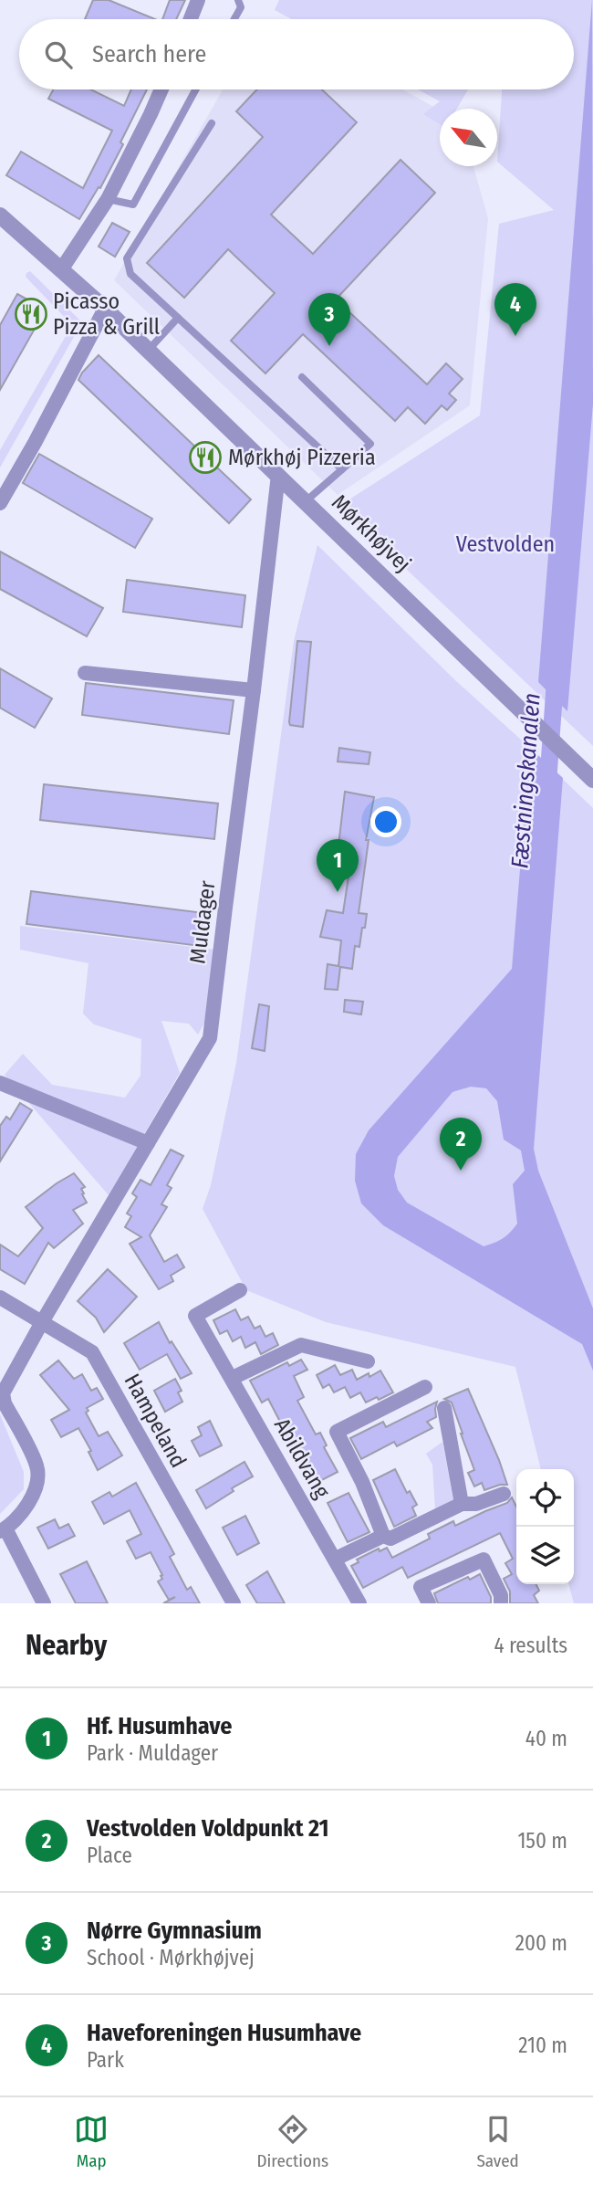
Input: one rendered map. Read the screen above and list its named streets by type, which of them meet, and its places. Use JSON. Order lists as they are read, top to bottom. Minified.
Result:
{"streets":{"street":["Mørkhøjvej","Muldager","Hampeland","Abildvang"]},"crossings":[["Mørkhøjvej","Muldager"],["Muldager","Hampeland"]],"water":["Fæstningskanalen"],"parks":["Vestvolden"],"places":{"restaurant":["Picasso Pizza & Grill","Mørkhøj Pizzeria"]},"north":"top left","page":{"search":"Search here","pins":["4","3","1","2"],"heading":["Nearby","4 results"],"list":[{"mark":"1","name":"Hf. Husumhave","note":"Park · Muldager","value":"40 m"},{"mark":"2","name":"Vestvolden Voldpunkt 21","note":"Place","value":"150 m"},{"mark":"3","name":"Nørre Gymnasium","note":"School · Mørkhøjvej","value":"200 m"},{"mark":"4","name":"Haveforeningen Husumhave","note":"Park","value":"210 m"}],"nav":["Map","Directions","Saved"]}}
